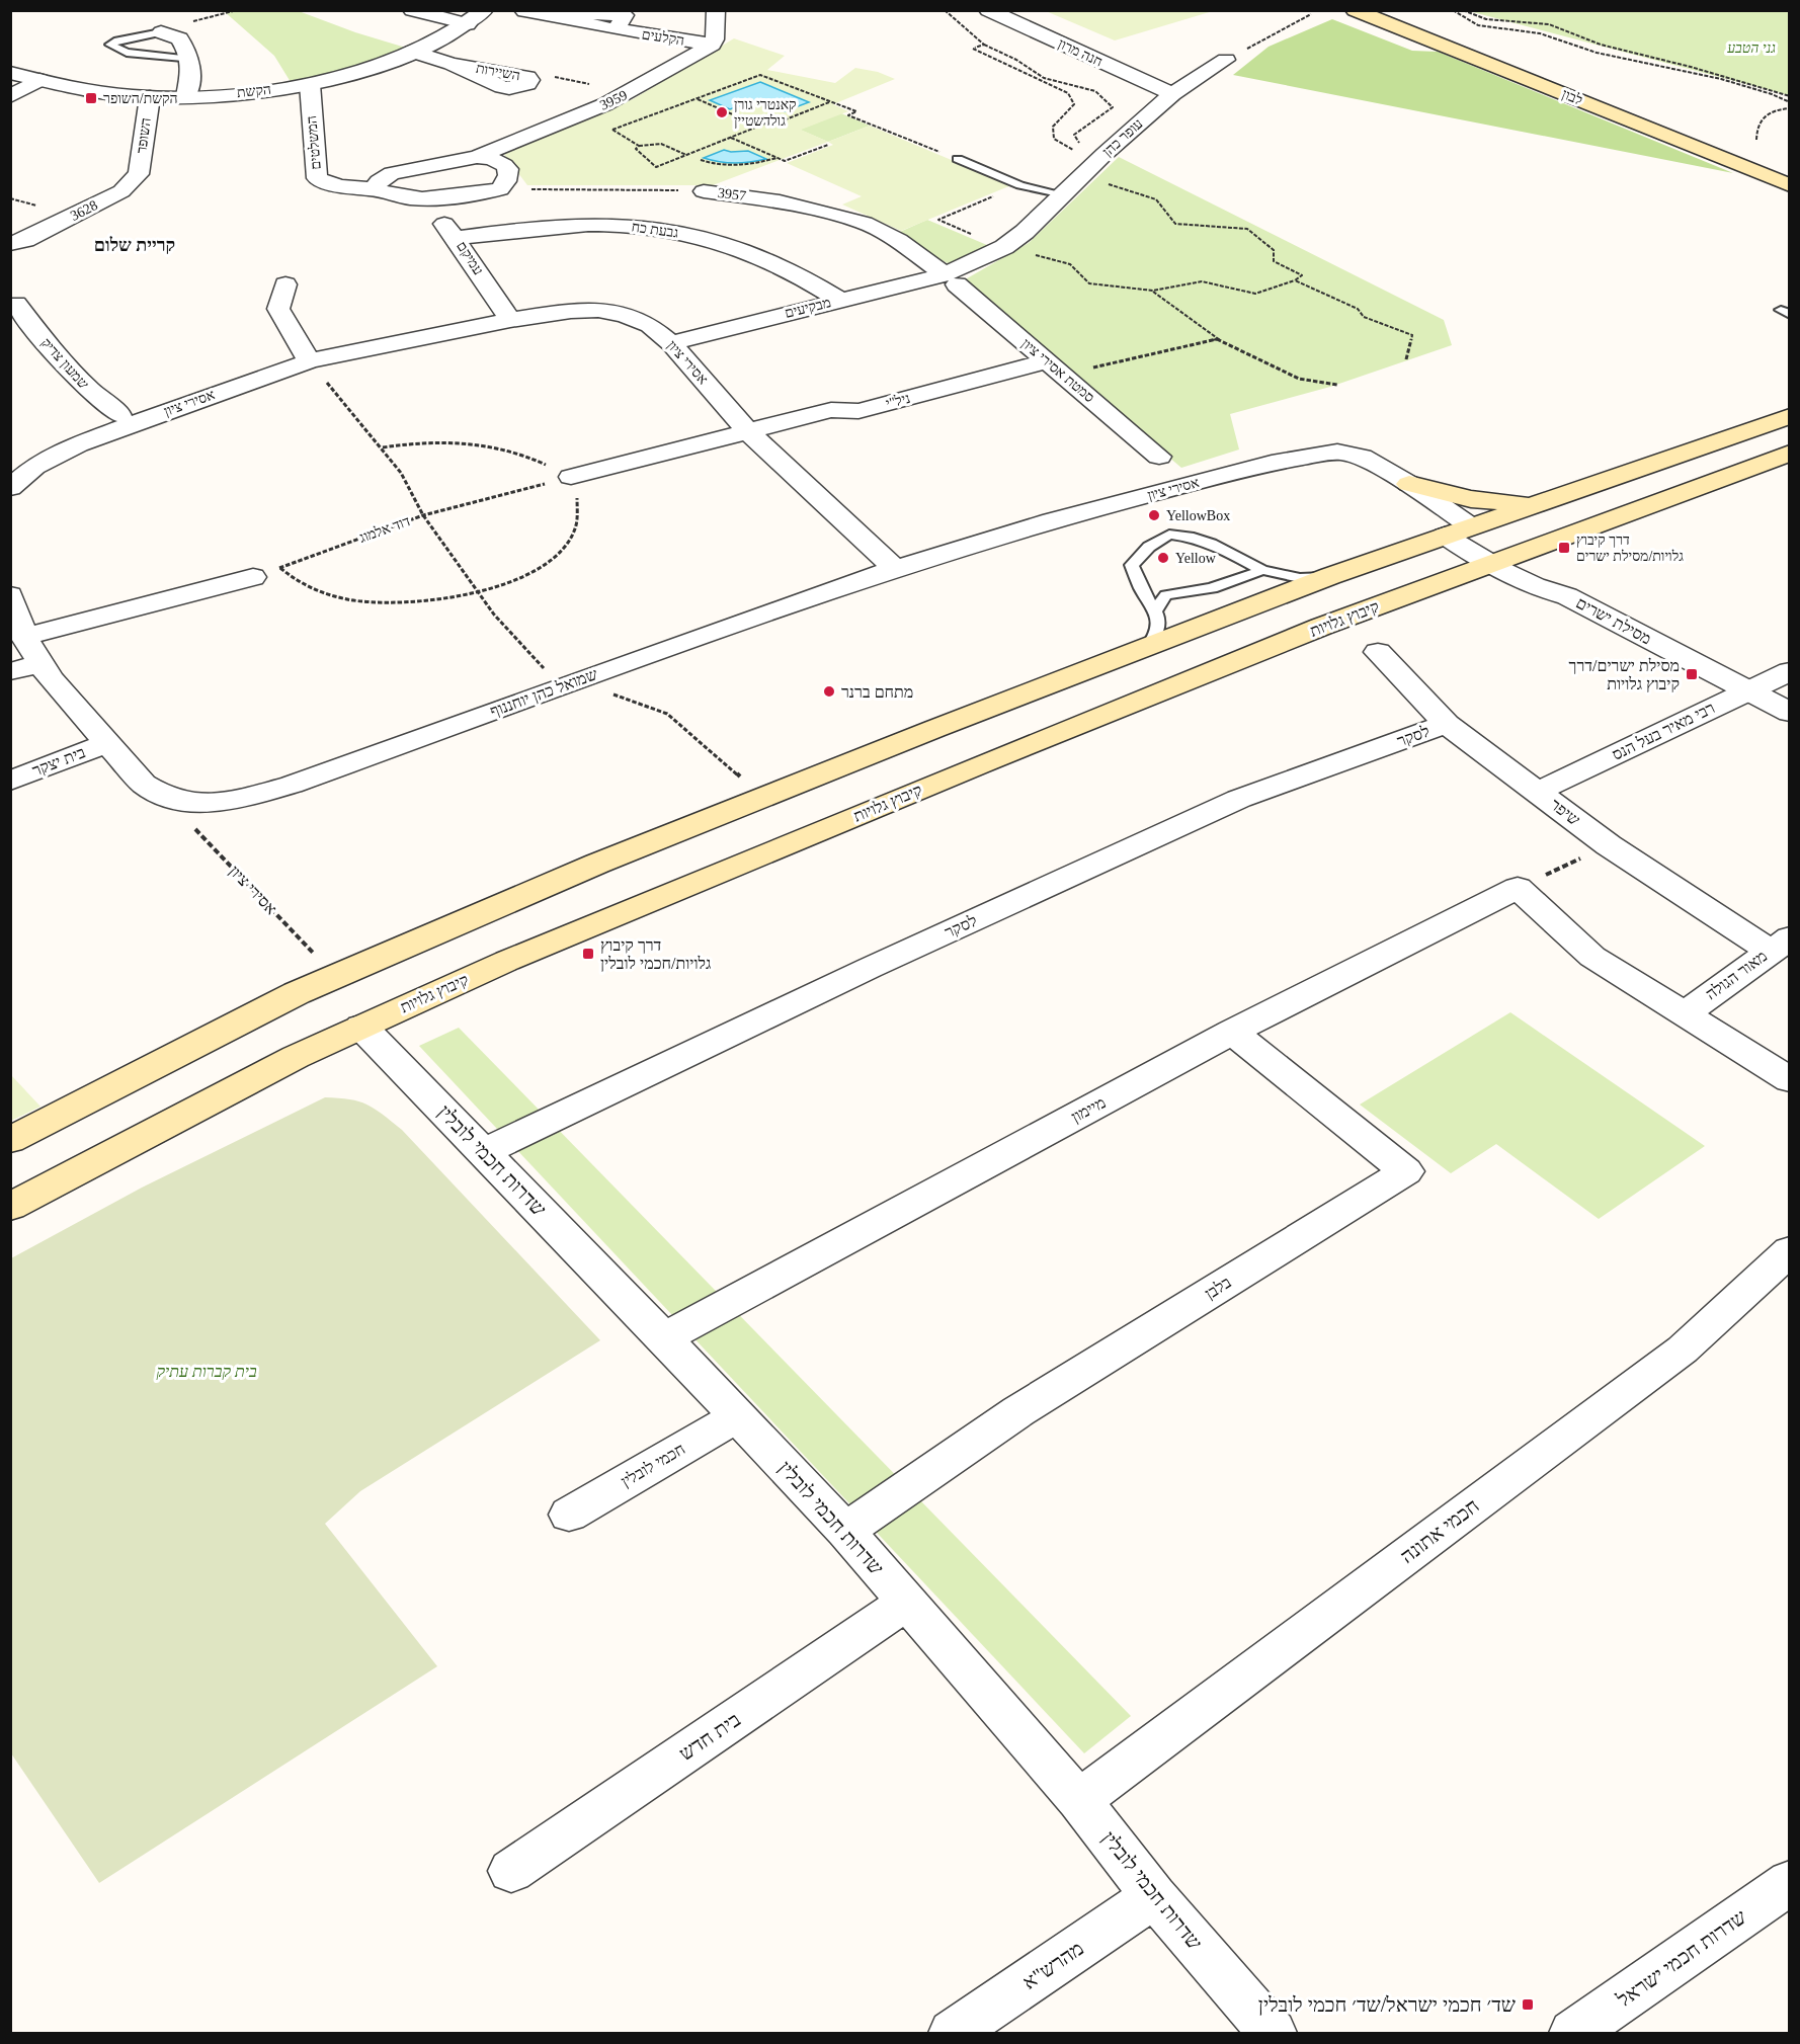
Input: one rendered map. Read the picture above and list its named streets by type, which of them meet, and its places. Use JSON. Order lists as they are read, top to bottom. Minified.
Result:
{"streets":{"main road":["לבון","קיבוץ גלויות"],"street":["הקלעים","חנה מרון","השיירות","הקשת","3959","השופר","עופר כהן","המשלטים","3957","3628","גבעת כח","עמיקם","מבקיעים","אסירי ציון","שמעון צדיק","סמטת אסירי ציון","ניל\"י","מסילת ישרים","שמואל כהן יוחננוף","רבי מאיר בעל הנס","לסקר","בית יצקר","שיפר","מאור הגולה","מיימון","שדרות חכמי לובלין","בלבן","חכמי לובלין","חכמי אתונה","בית חדש","שדרות חכמי ישראל","מהרש\"א"],"path":["דוד אלמוג"]},"crossings":[["הקלעים","3959"],["חנה מרון","עופר כהן"],["השיירות","הקשת"],["הקשת","השופר"],["הקשת","המשלטים"],["3959","המשלטים"],["השופר","3628"],["עופר כהן","3957"],["עופר כהן","מבקיעים"],["עופר כהן","סמטת אסירי ציון"],["3957","מבקיעים"],["3957","סמטת אסירי ציון"],["גבעת כח","עמיקם"],["גבעת כח","מבקיעים"],["עמיקם","אסירי ציון"],["מבקיעים","אסירי ציון"],["מבקיעים","סמטת אסירי ציון"],["אסירי ציון","ניל\"י"],["אסירי ציון","מסילת ישרים"],["אסירי ציון","שמואל כהן יוחננוף"],["סמטת אסירי ציון","ניל\"י"],["קיבוץ גלויות","מסילת ישרים"],["קיבוץ גלויות","שדרות חכמי לובלין"],["מסילת ישרים","רבי מאיר בעל הנס"],["רבי מאיר בעל הנס","שיפר"],["לסקר","שיפר"],["לסקר","שדרות חכמי לובלין"],["שיפר","מאור הגולה"],["מיימון","שדרות חכמי לובלין"],["מיימון","בלבן"],["שדרות חכמי לובלין","בלבן"],["שדרות חכמי לובלין","חכמי לובלין"],["שדרות חכמי לובלין","חכמי אתונה"],["שדרות חכמי לובלין","בית חדש"],["שדרות חכמי לובלין","מהרש\"א"]],"districts":["קריית שלום"],"parks":["גני הטבע","בית קברות עתיק"],"places":{"transit":["הקשת/השופר","דרך קיבוץ גלויות/מסילת ישרים","מסילת ישרים/דרך קיבוץ גלויות","דרך קיבוץ גלויות/חכמי לובלין","שד׳ חכמי ישראל/שד׳ חכמי לובלין"],"other":["קאנטרי גורן גולדשטיין","YellowBox","Yellow","מתחם ברנר"]}}
